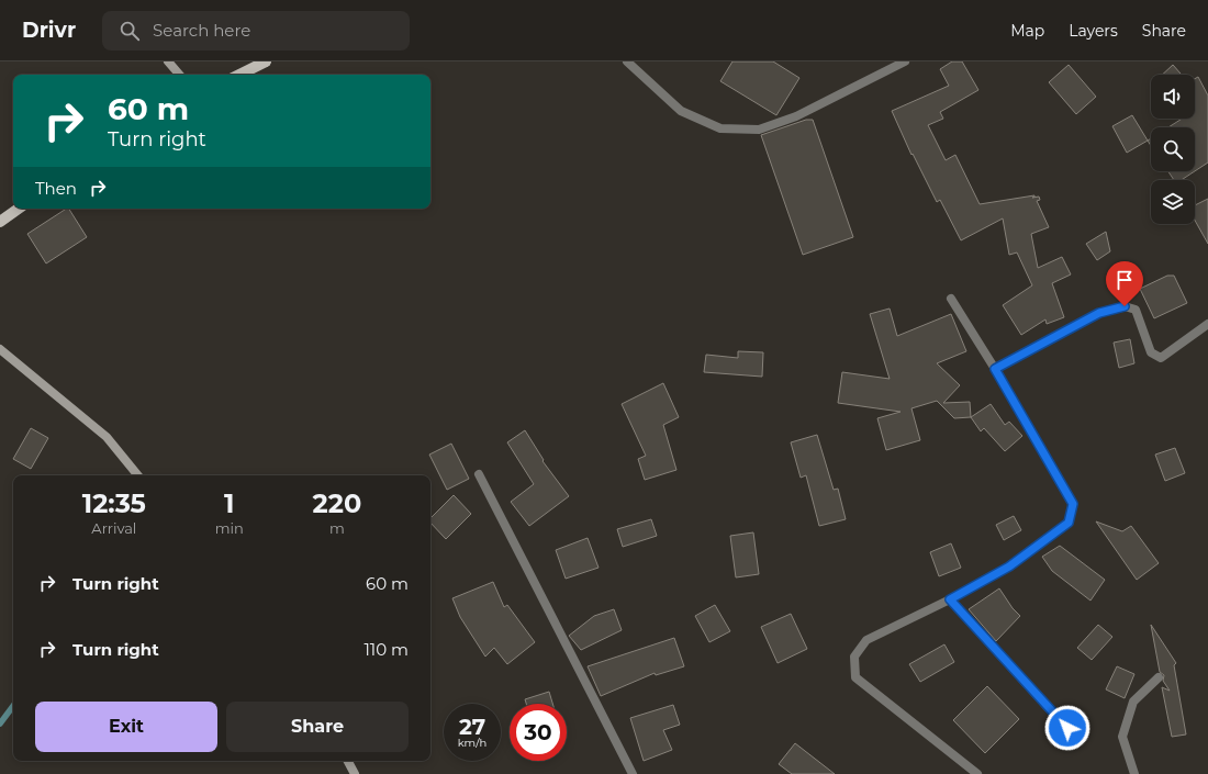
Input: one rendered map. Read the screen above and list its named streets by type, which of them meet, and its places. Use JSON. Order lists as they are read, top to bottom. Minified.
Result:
{"page":{"header":"Drivr","search":"Search here","nav":["Map","Layers","Share"],"turn":["60 m","Turn right"],"then":"Then","eta":["12:35","Arrival","1","min","220","m"],"list":[{"name":"Turn right","value":"60 m"},{"name":"Turn right","value":"110 m"}],"buttons":["Exit","Share"],"speed":"27 km/h","limit":"30"}}
